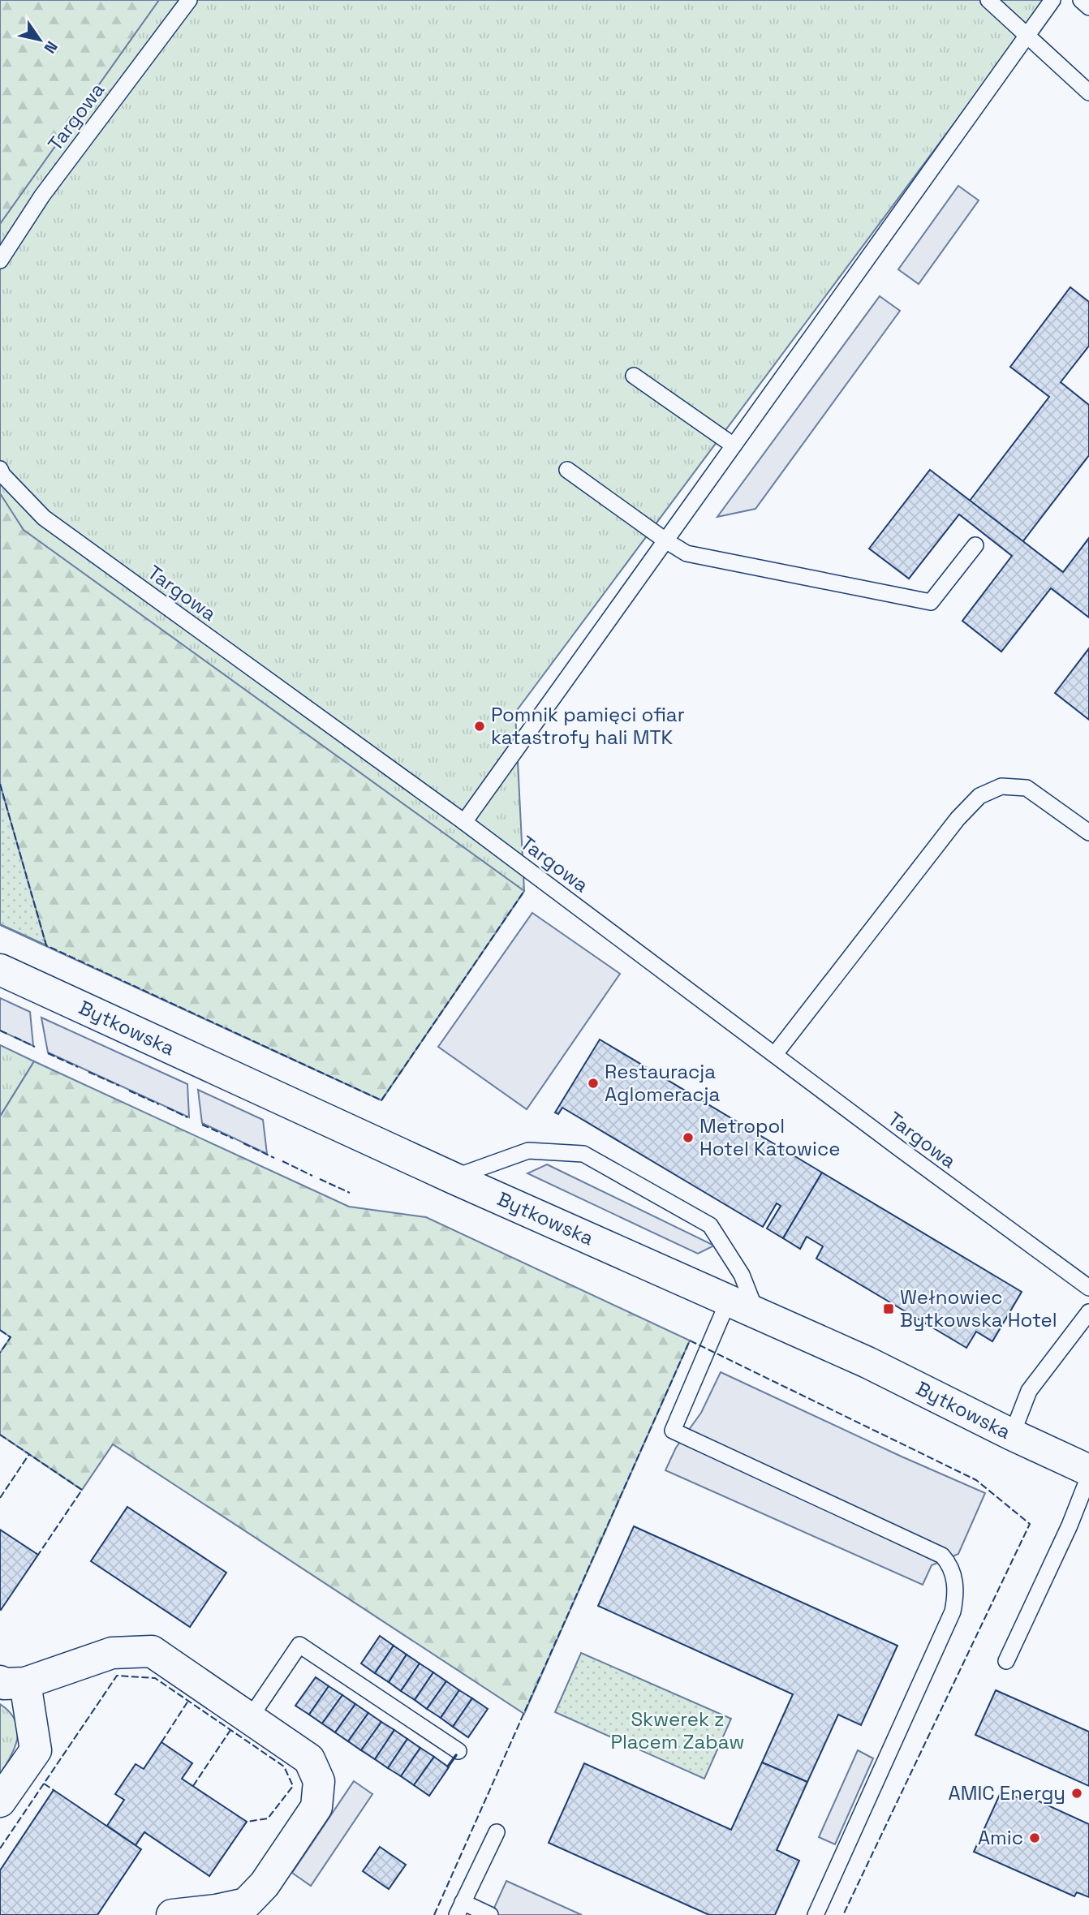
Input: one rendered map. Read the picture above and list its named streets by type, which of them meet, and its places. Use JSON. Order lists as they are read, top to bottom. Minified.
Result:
{"streets":{"street":["Bytkowska"],"lane":["Targowa"]},"parks":["Skwerek z Placem Zabaw"],"places":{"other":["Pomnik pamięci ofiar katastrofy hali MTK","Restauracja Aglomeracja","Metropol Hotel Katowice","AMIC Energy","Amic"],"transit":["Wełnowiec Bytkowska Hotel"]},"north":"bottom right"}
